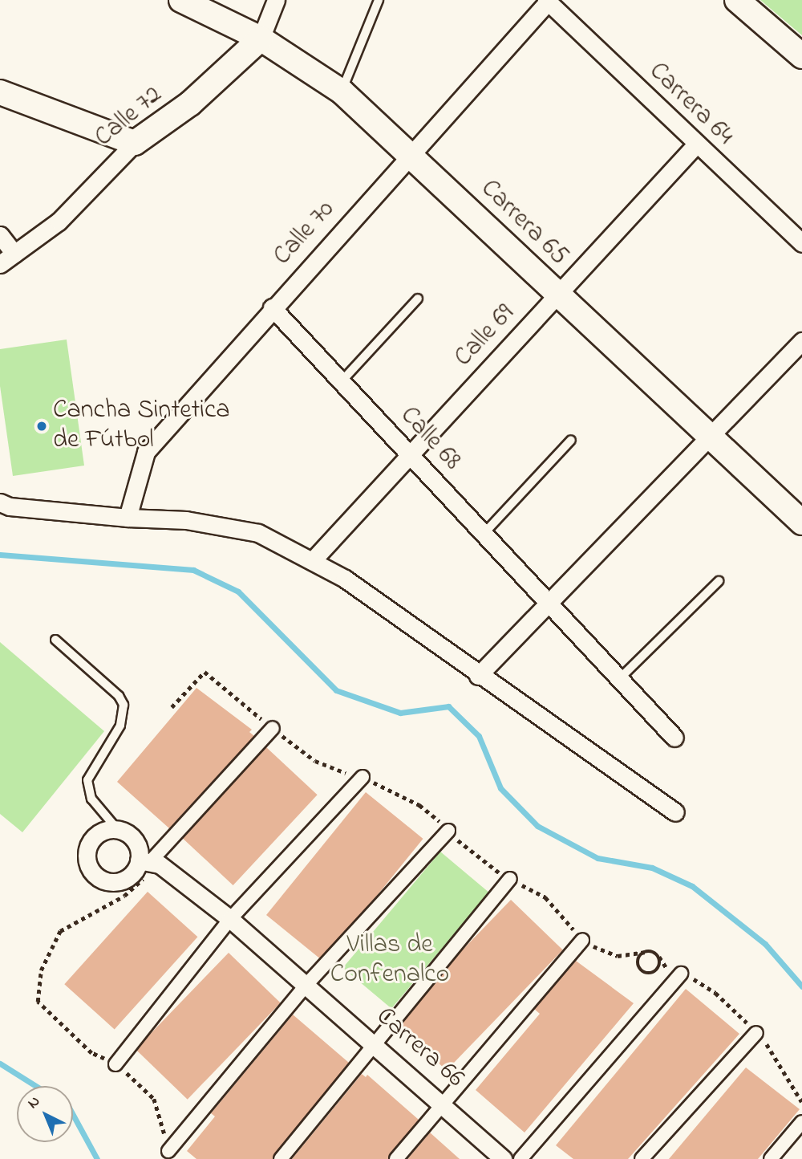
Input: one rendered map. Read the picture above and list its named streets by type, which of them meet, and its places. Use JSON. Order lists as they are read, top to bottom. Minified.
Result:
{"streets":{"main road":["Calle 72","Carrera 65"],"street":["Carrera 64","Calle 70","Calle 69","Calle 68","Carrera 66"]},"crossings":[["Carrera 64","Calle 70"],["Carrera 64","Calle 69"],["Calle 72","Carrera 65"],["Carrera 65","Calle 70"],["Carrera 65","Calle 69"],["Calle 70","Calle 68"],["Calle 69","Calle 68"]],"parks":["Villas de Confenalco"],"places":["Cancha Sintetica de Fútbol"],"north":"top left"}
